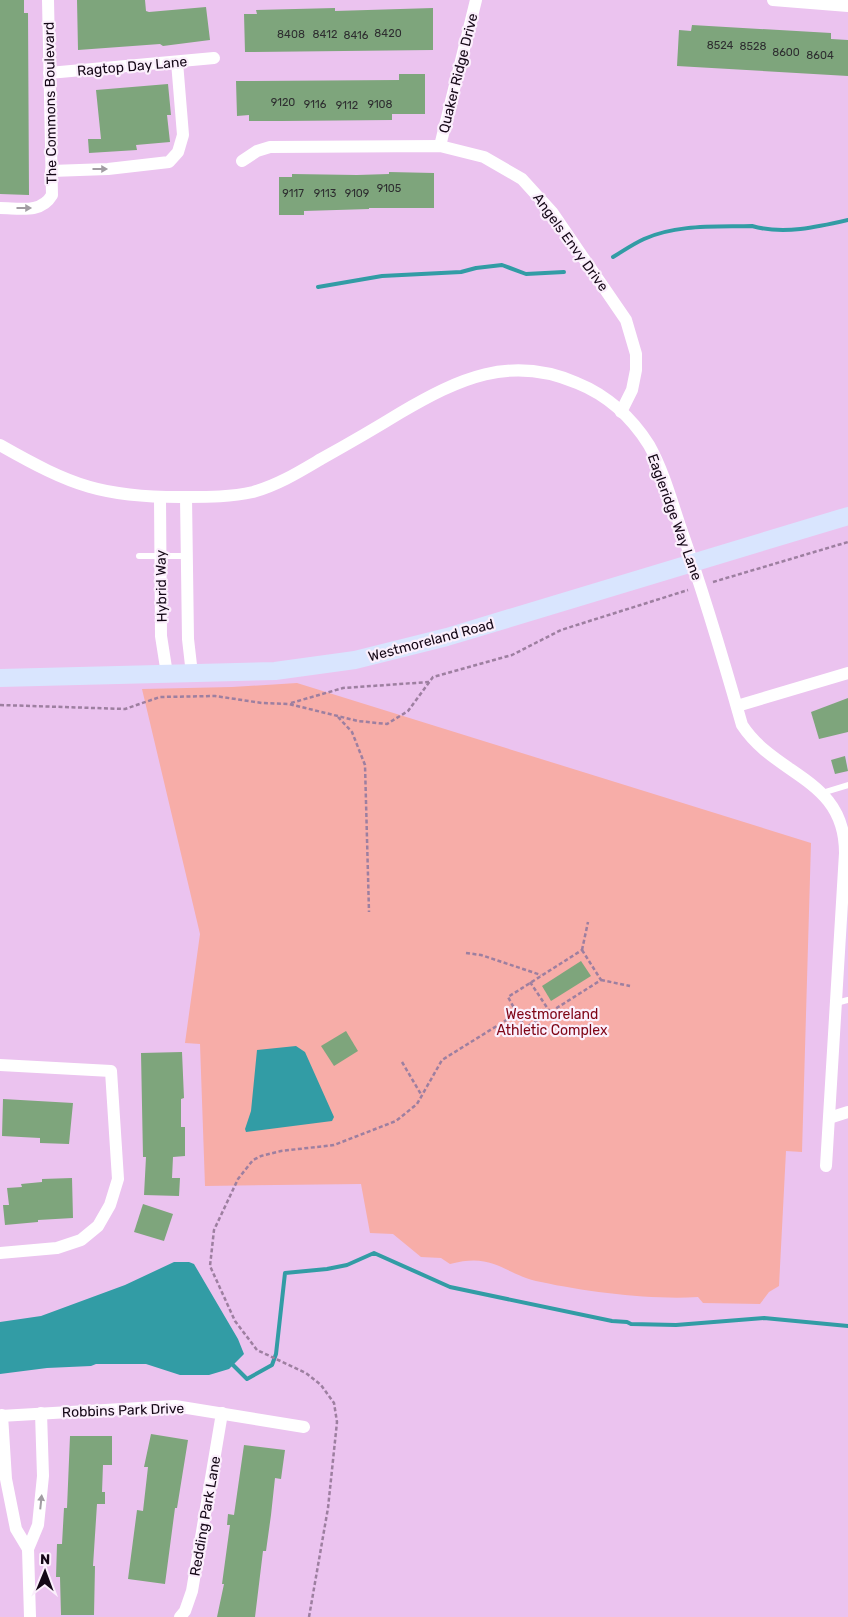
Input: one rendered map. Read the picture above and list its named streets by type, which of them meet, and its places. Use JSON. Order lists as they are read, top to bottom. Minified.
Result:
{"streets":{"street":["Ragtop Day Lane","Quaker Ridge Drive","The Commons Boulevard","Angels Envy Drive","Eagleridge Way Lane","Hybrid Way","Westmoreland Road","Robbins Park Drive","Redding Park Lane"]},"crossings":[["Ragtop Day Lane","The Commons Boulevard"],["Quaker Ridge Drive","Angels Envy Drive"],["Angels Envy Drive","Eagleridge Way Lane"],["Eagleridge Way Lane","Hybrid Way"],["Eagleridge Way Lane","Westmoreland Road"],["Hybrid Way","Westmoreland Road"],["Robbins Park Drive","Redding Park Lane"]],"parks":["Westmoreland Athletic Complex"],"house_numbers":["8420","8408","8412","8416","8524","8528","8600","8604","9120","9116","9108","9112","9105","9117","9113","9109"],"north":"top"}
